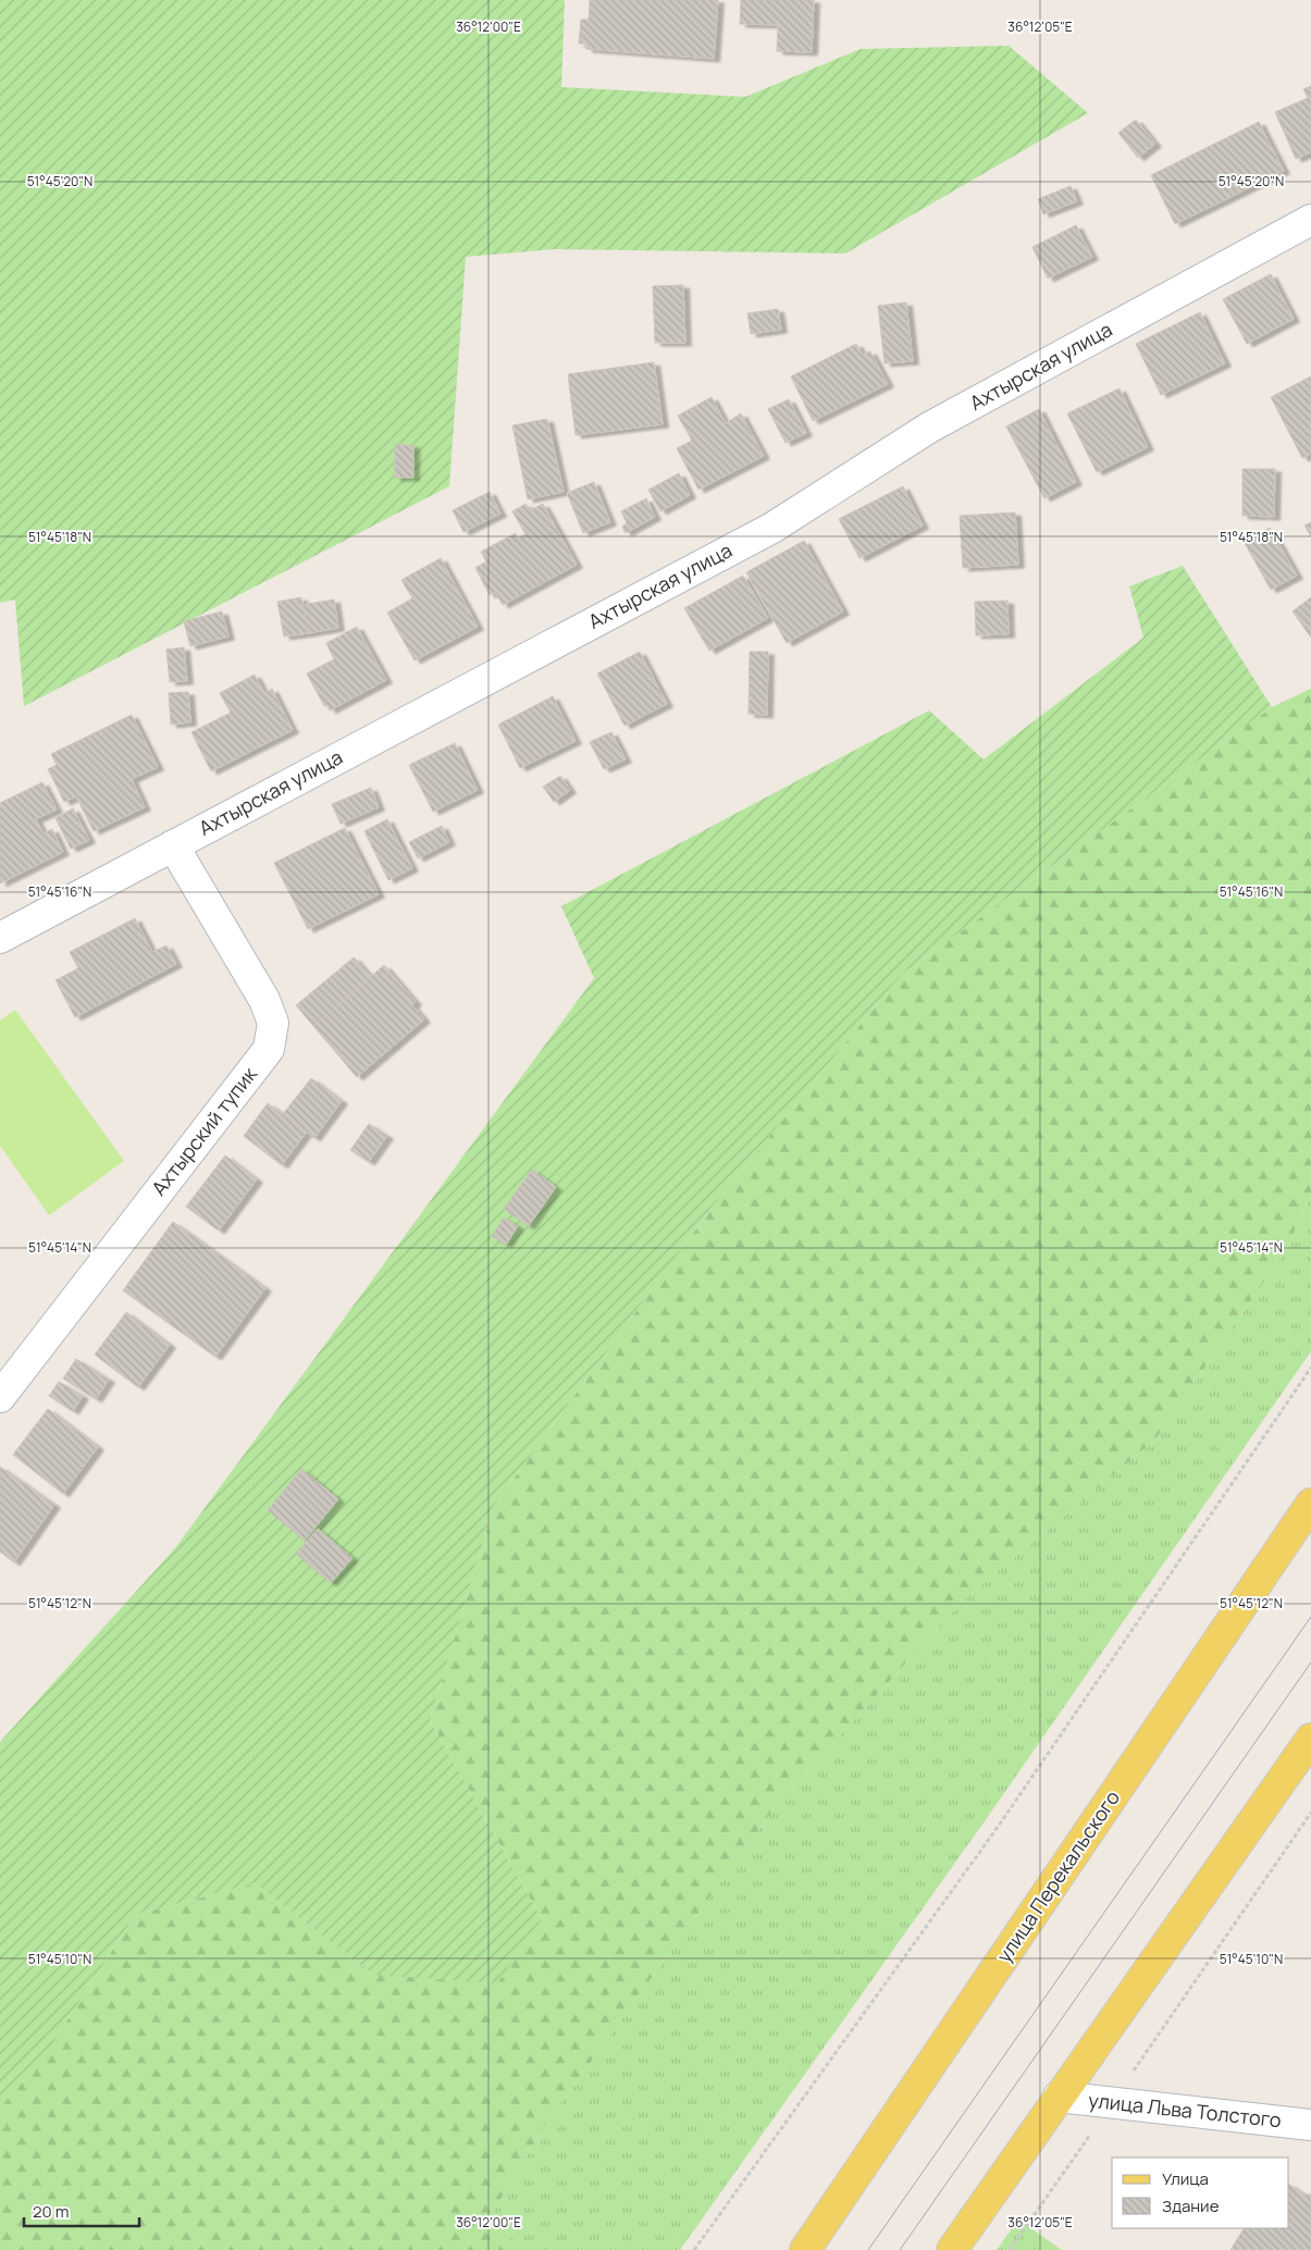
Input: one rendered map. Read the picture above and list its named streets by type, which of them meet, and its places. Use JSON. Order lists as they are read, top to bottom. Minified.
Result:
{"streets":{"main road":["улица Перекальского"],"street":["Ахтырская улица","Ахтырский тупик","улица Льва Толстого"]},"crossings":[["Ахтырская улица","Ахтырский тупик"]],"legend":["Улица","Здание"],"scale_bar":"20 m","coordinates":["36°12'00\"E","36°12'05\"E","51°45'20\"N","51°45'18\"N","51°45'16\"N","51°45'14\"N","51°45'12\"N","51°45'10\"N"]}
